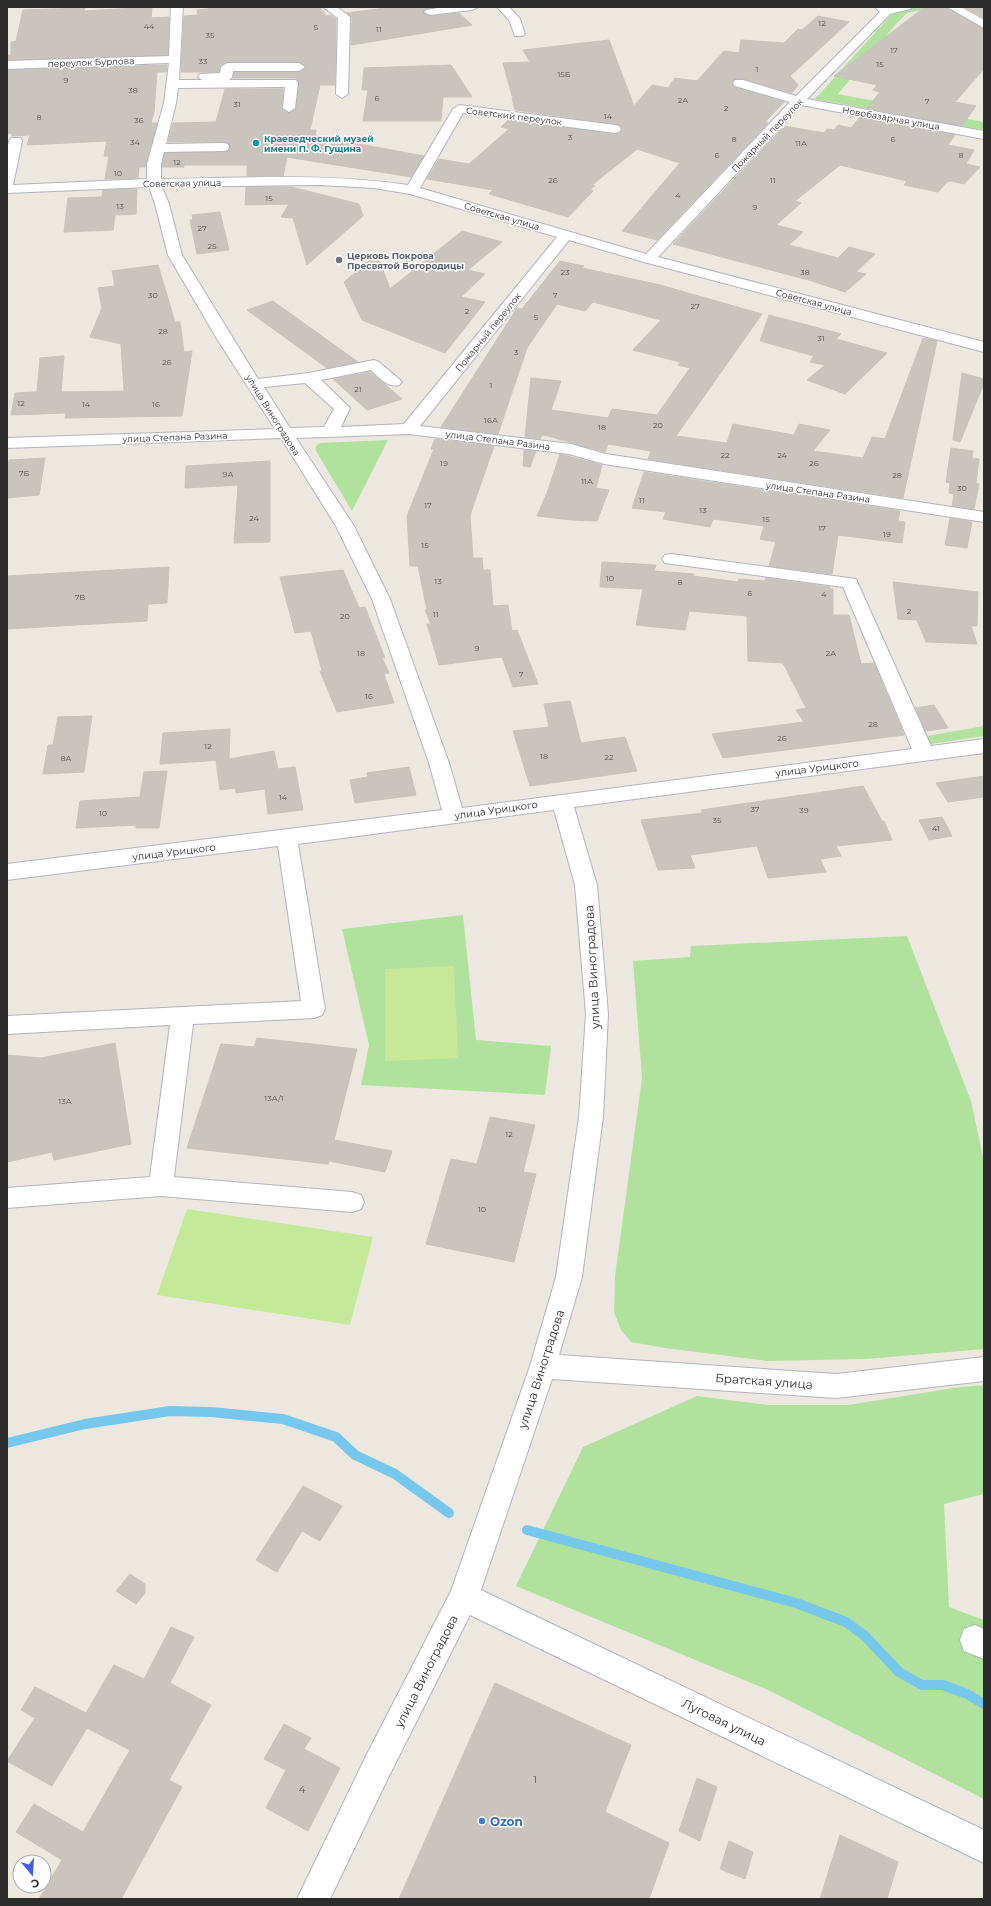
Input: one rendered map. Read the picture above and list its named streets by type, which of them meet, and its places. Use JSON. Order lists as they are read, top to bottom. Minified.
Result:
{"streets":{"street":["переулок Бурлова","Советский переулок","Новобазарная улица","Пожарный переулок","Советская улица","улица Виноградова","улица Степана Разина","улица Урицкого","Братская улица","Луговая улица"]},"crossings":[["переулок Бурлова","улица Виноградова"],["Советский переулок","Советская улица"],["Новобазарная улица","Пожарный переулок"],["Пожарный переулок","Советская улица"],["Пожарный переулок","улица Степана Разина"],["Советская улица","улица Виноградова"],["улица Виноградова","улица Степана Разина"],["улица Виноградова","улица Урицкого"],["улица Виноградова","Братская улица"],["улица Виноградова","Луговая улица"]],"places":["Краеведческий музей имени П. Ф. Гущина","Церковь Покрова Пресвятой Богородицы","Ozon"],"house_numbers":["12","44","5","11","35","17","33","15","1","15Б","9","38","6","2А","7","31","2","14","8","36","3","8","6","34","11А","6","8","12","10","26","11","4","15","13","9","27","25","23","38","30","7","27","2","5","28","31","3","26","1","21","12","14","16","16А","20","18","22","24","19","26","7Б","9А","28","11А","30","11","17","13","24","15","17","19","15","10","13","8","6","4","7В","2","11","20","9","18","2А","7","16","28","26","12","18","22","8А","14","37","39","10","35","41","13А/1","13А","12","10","1","4"],"north":"bottom"}
